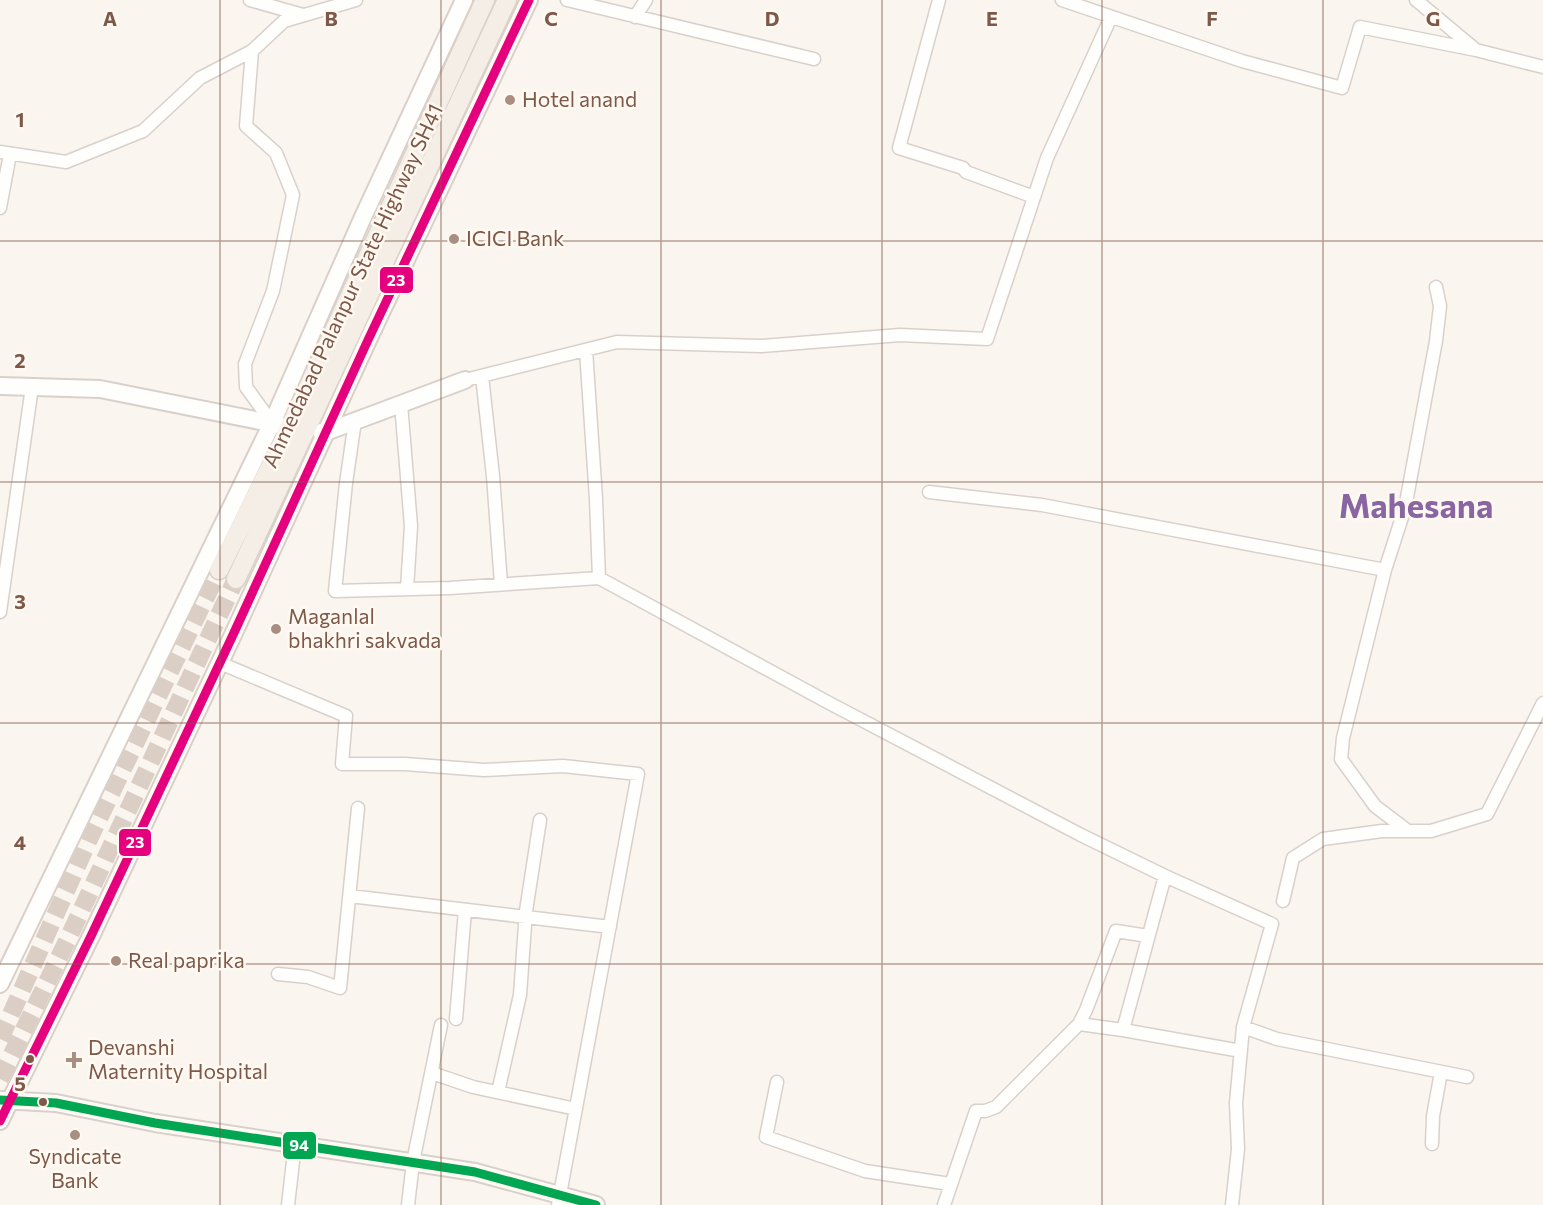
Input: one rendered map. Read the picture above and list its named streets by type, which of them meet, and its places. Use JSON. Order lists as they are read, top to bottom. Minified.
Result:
{"streets":{"main road":["Ahmedabad Palanpur State Highway SH41"]},"districts":["Mahesana"],"places":{"other":["Hotel anand","ICICI Bank","Maganlal bhakhri sakvada","Real paprika","Syndicate Bank"],"health":["Devanshi Maternity Hospital"]},"lines":["transit line 23","transit line 94"],"grid":{"columns":["A","B","C","D","E","F","G"],"rows":["1","2","3","4","5"]}}
